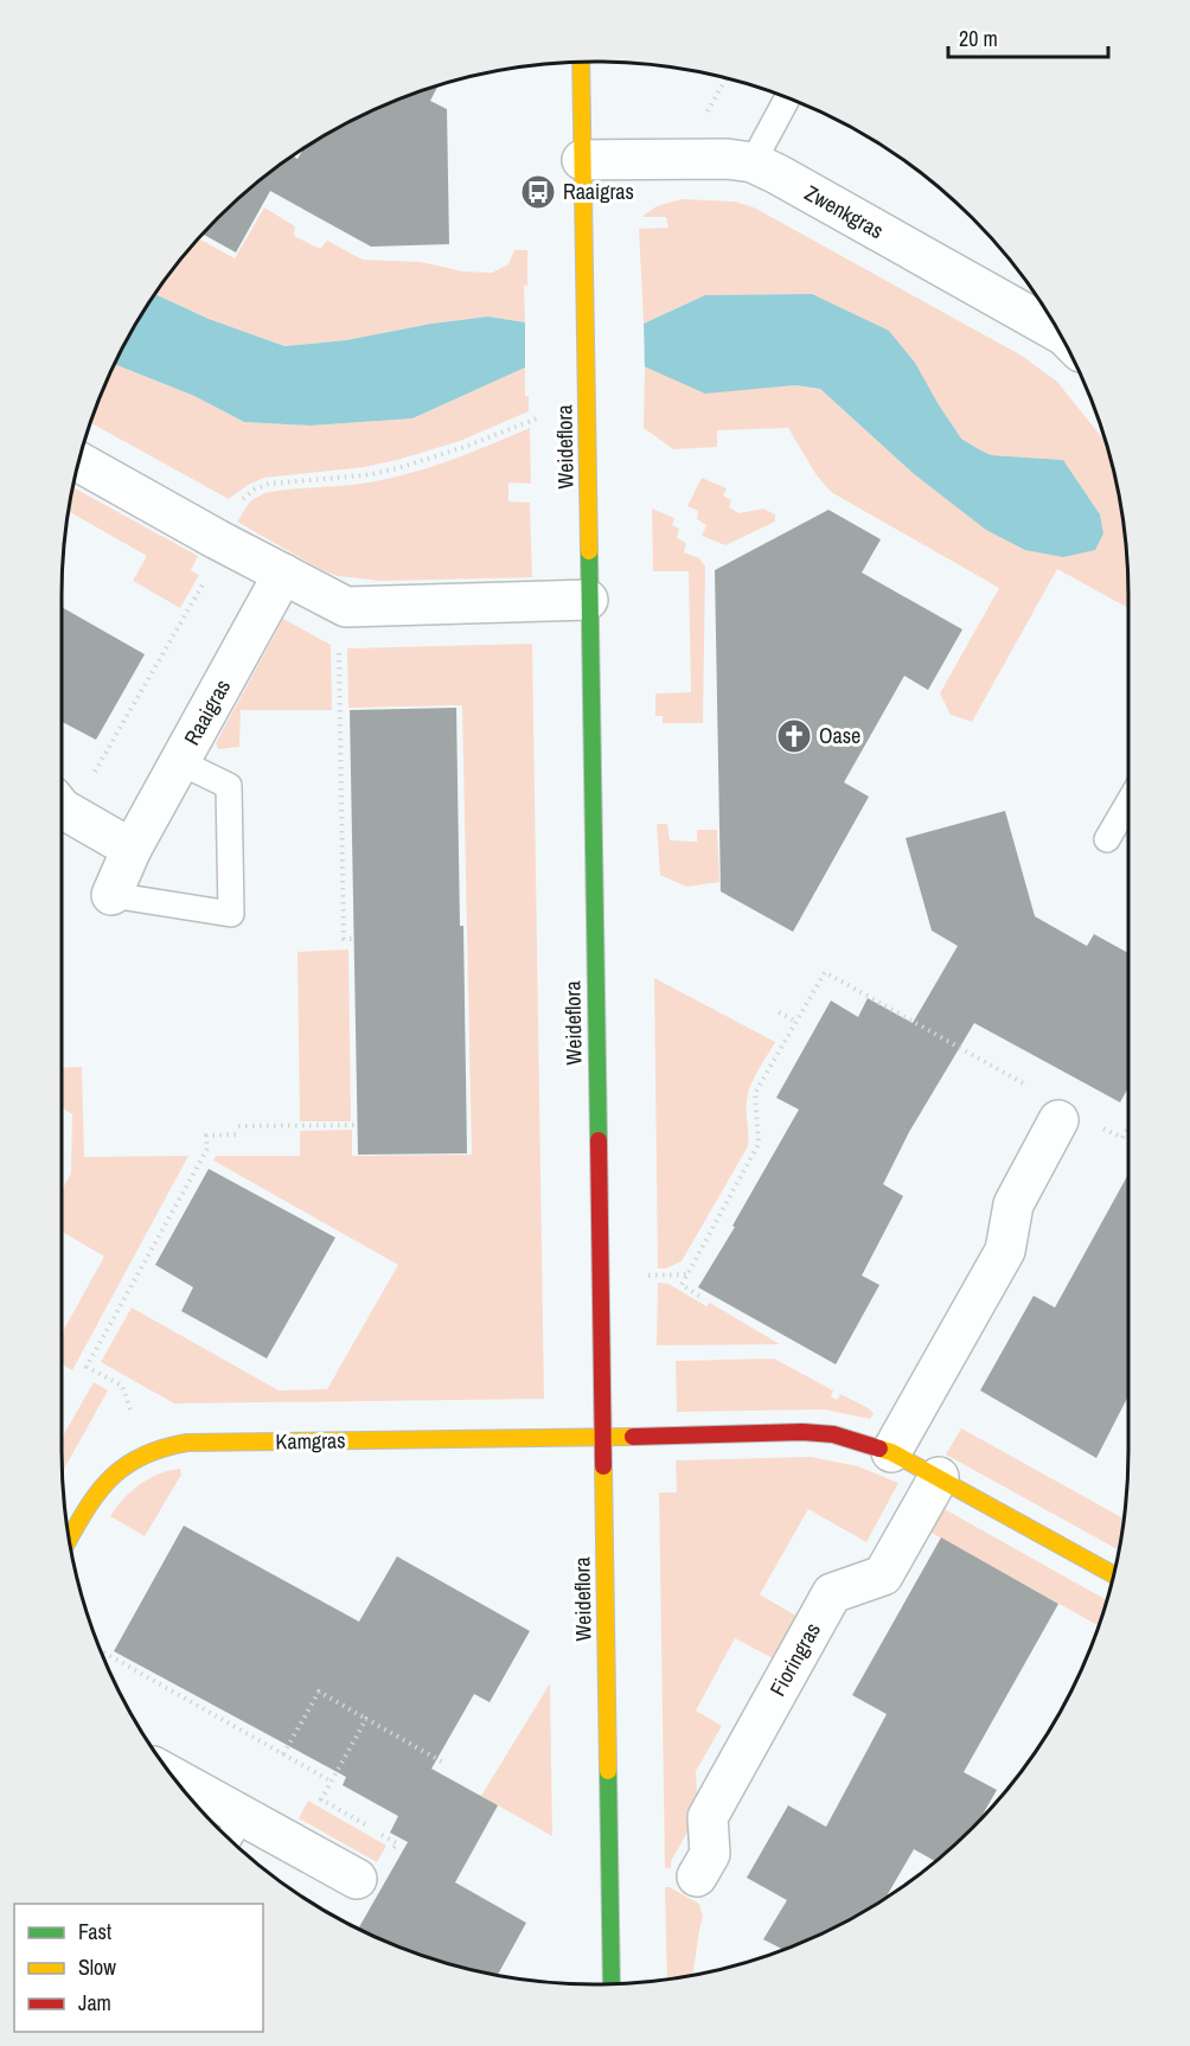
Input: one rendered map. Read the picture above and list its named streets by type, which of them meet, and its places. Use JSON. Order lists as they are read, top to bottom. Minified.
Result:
{"streets":{"street":["Zwenkgras","Weideflora","Raaigras","Kamgras","Fioringras"]},"crossings":[["Zwenkgras","Weideflora"],["Weideflora","Kamgras"]],"places":{"bus stop":["Raaigras"],"church":["Oase"]},"legend":["Fast","Slow","Jam"],"scale_bar":"20 m"}
